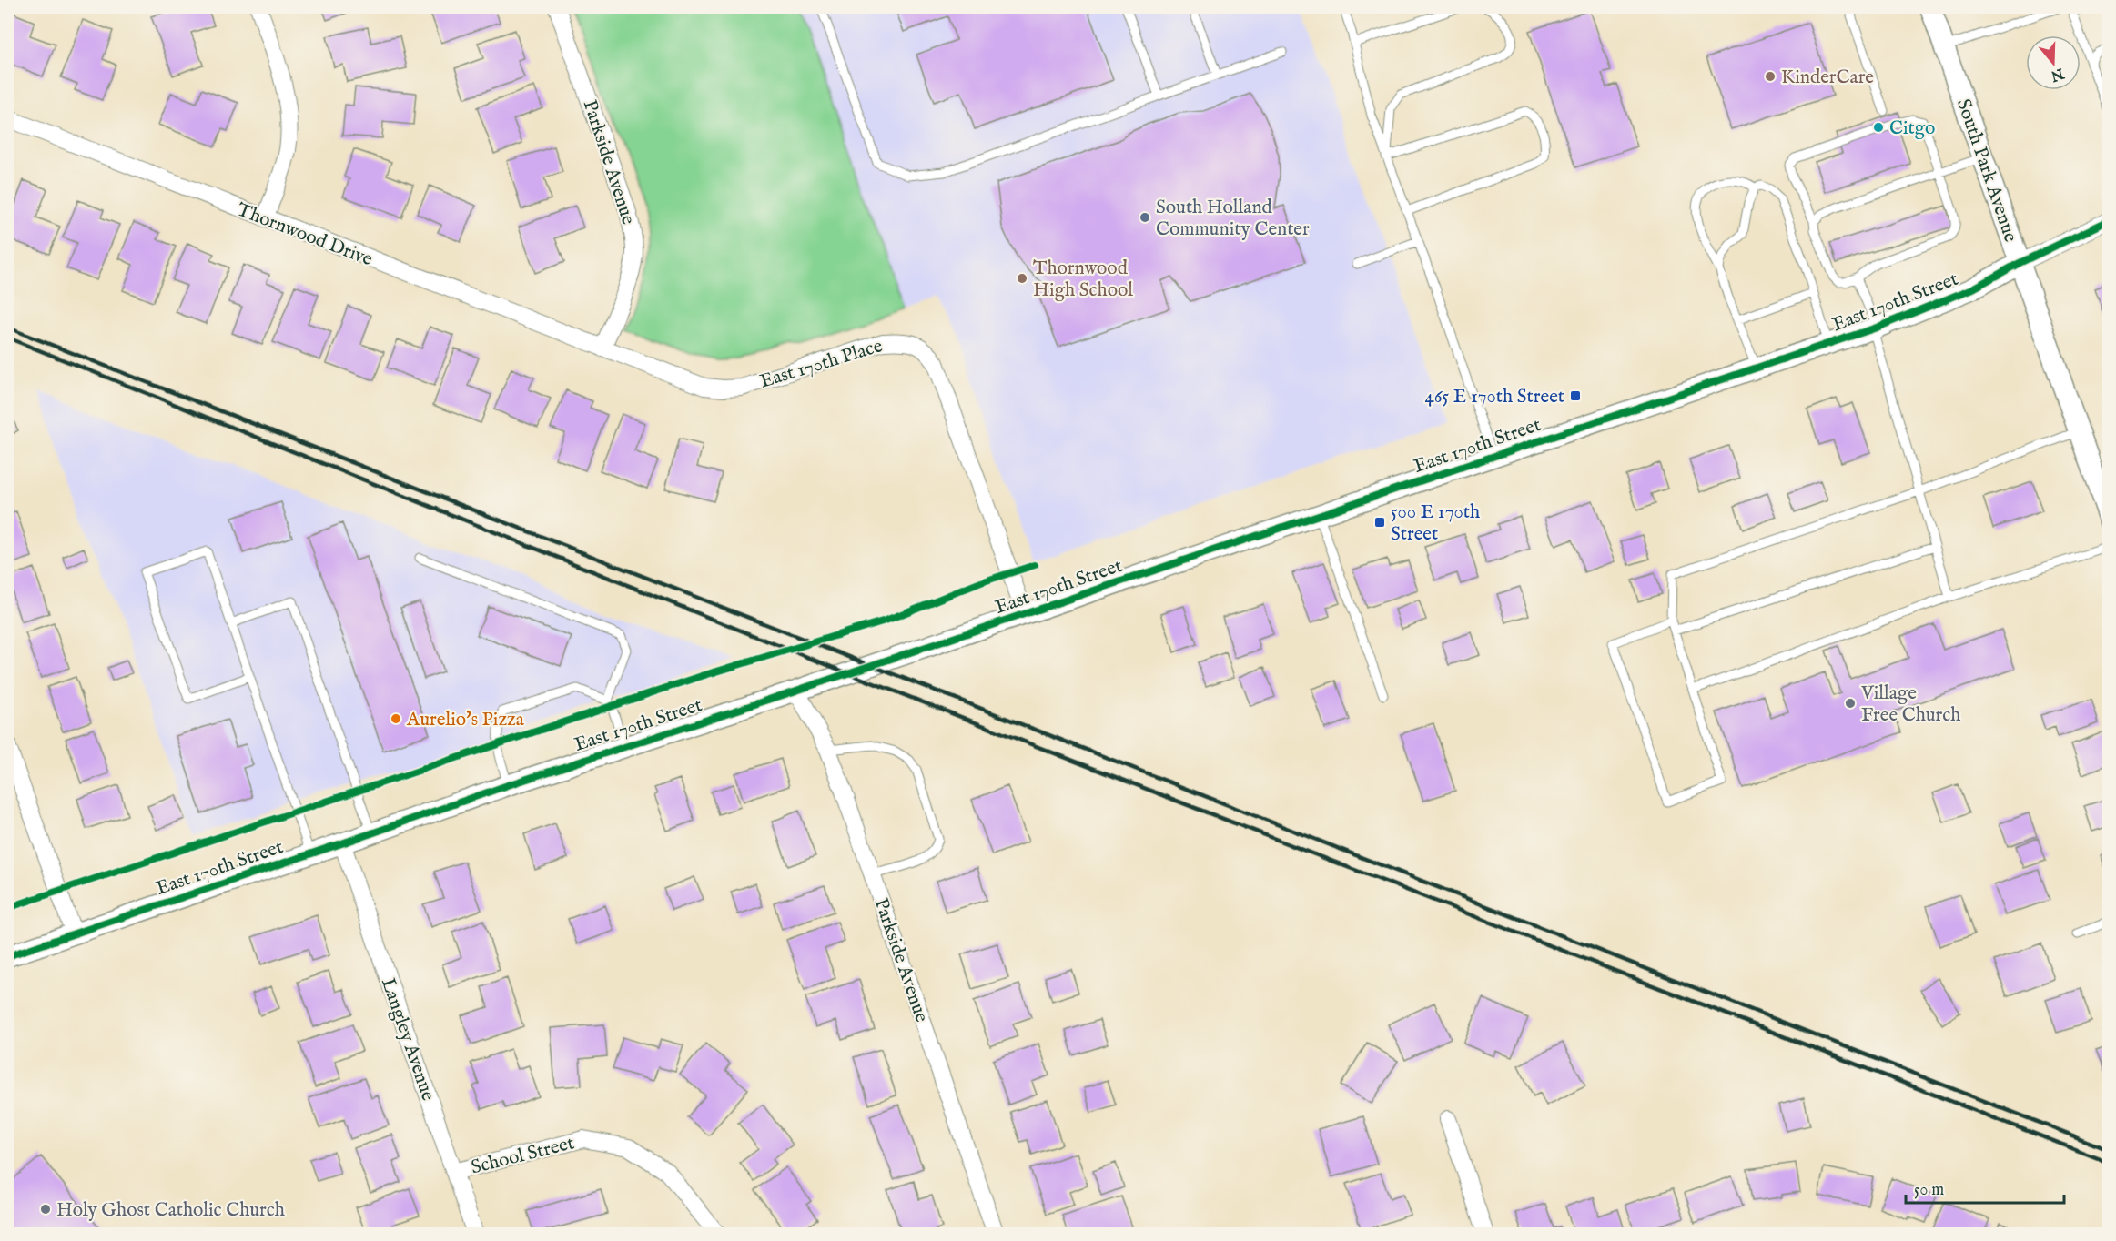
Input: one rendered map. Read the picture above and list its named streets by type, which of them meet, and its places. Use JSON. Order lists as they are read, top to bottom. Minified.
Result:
{"streets":{"street":["Parkside Avenue","South Park Avenue","Thornwood Drive","East 170th Street","East 170th Place","Langley Avenue","School Street"]},"crossings":[["Parkside Avenue","Thornwood Drive"],["Parkside Avenue","East 170th Street"],["Parkside Avenue","East 170th Place"],["South Park Avenue","East 170th Street"],["Thornwood Drive","East 170th Place"],["East 170th Street","East 170th Place"],["East 170th Street","Langley Avenue"],["Langley Avenue","School Street"]],"places":{"other":["KinderCare","Citgo","South Holland Community Center","Thornwood High School","Village Free Church","Aurelio's Pizza","Holy Ghost Catholic Church"],"transit":["465 E 170th Street","500 E 170th Street"]},"scale_bar":"50 m","north":"bottom"}
